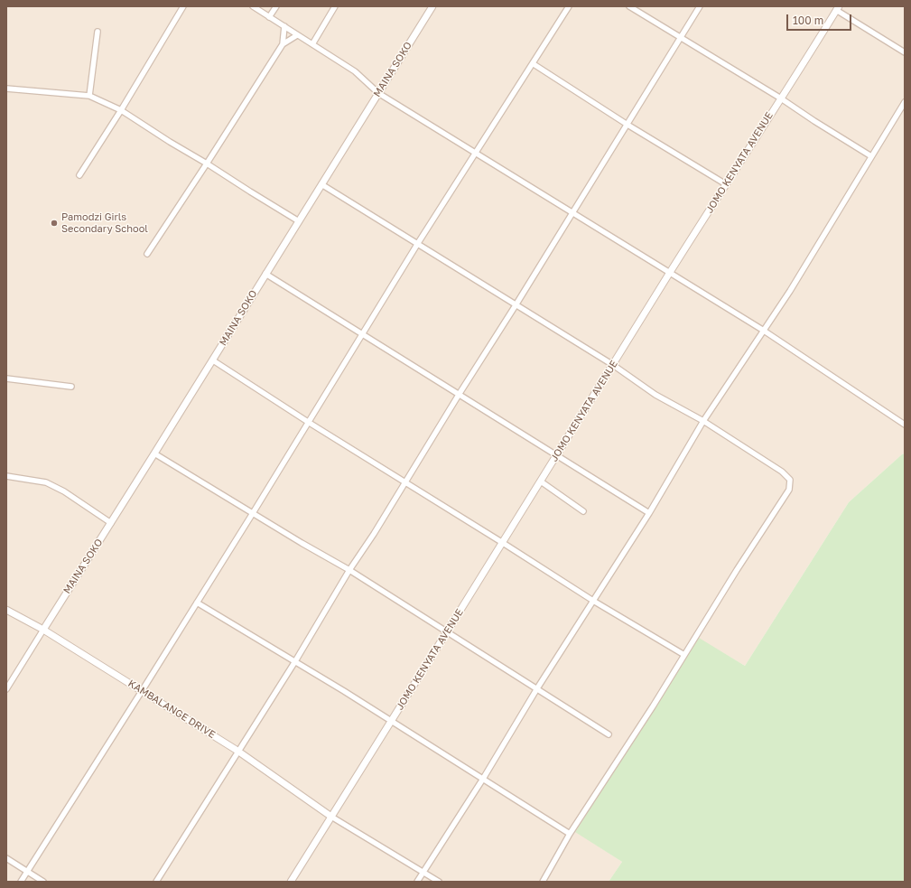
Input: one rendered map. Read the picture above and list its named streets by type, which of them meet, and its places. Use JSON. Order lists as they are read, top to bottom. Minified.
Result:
{"streets":{"street":["MAINA SOKO","JOMO KENYATA AVENUE","KAMBALANGE DRIVE"]},"crossings":[["MAINA SOKO","KAMBALANGE DRIVE"],["JOMO KENYATA AVENUE","KAMBALANGE DRIVE"]],"places":["Pamodzi Girls Secondary School"],"scale_bar":"100 m"}
